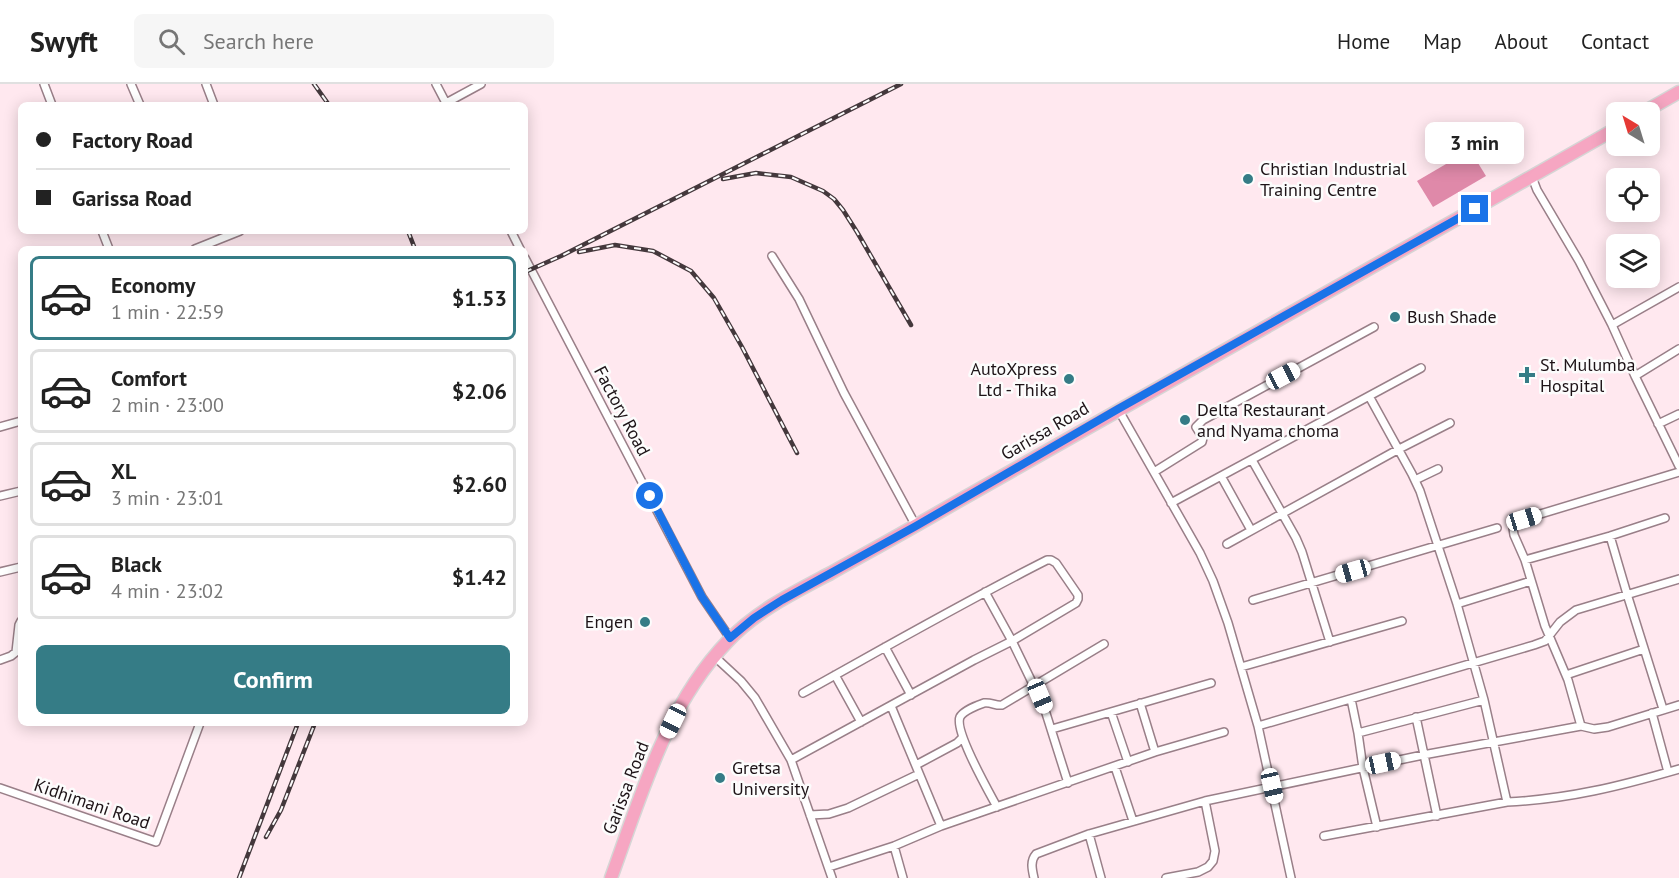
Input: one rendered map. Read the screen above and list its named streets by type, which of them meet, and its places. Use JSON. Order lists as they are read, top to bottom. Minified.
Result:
{"streets":{"highway":["Garissa Road"],"street":["Factory Road","Kidhimani Road"]},"crossings":[["Factory Road","Garissa Road"]],"places":{"other":["Christian Industrial Training Centre","Bush Shade","AutoXpress Ltd - Thika","Delta Restaurant and Nyama choma","Engen","Gretsa University"],"health":["St. Mulumba Hospital"]},"north":"top left","page":{"header":"Swyft","search":"Search here","nav":["Home","Map","About","Contact"],"banner":["Factory Road","Garissa Road"],"bubble":"3 min","list":[{"name":"Economy","note":"1 min · 22:59","value":"$1.53"},{"name":"Comfort","note":"2 min · 23:00","value":"$2.06"},{"name":"XL","note":"3 min · 23:01","value":"$2.60"},{"name":"Black","note":"4 min · 23:02","value":"$1.42"}],"buttons":"Confirm"}}
